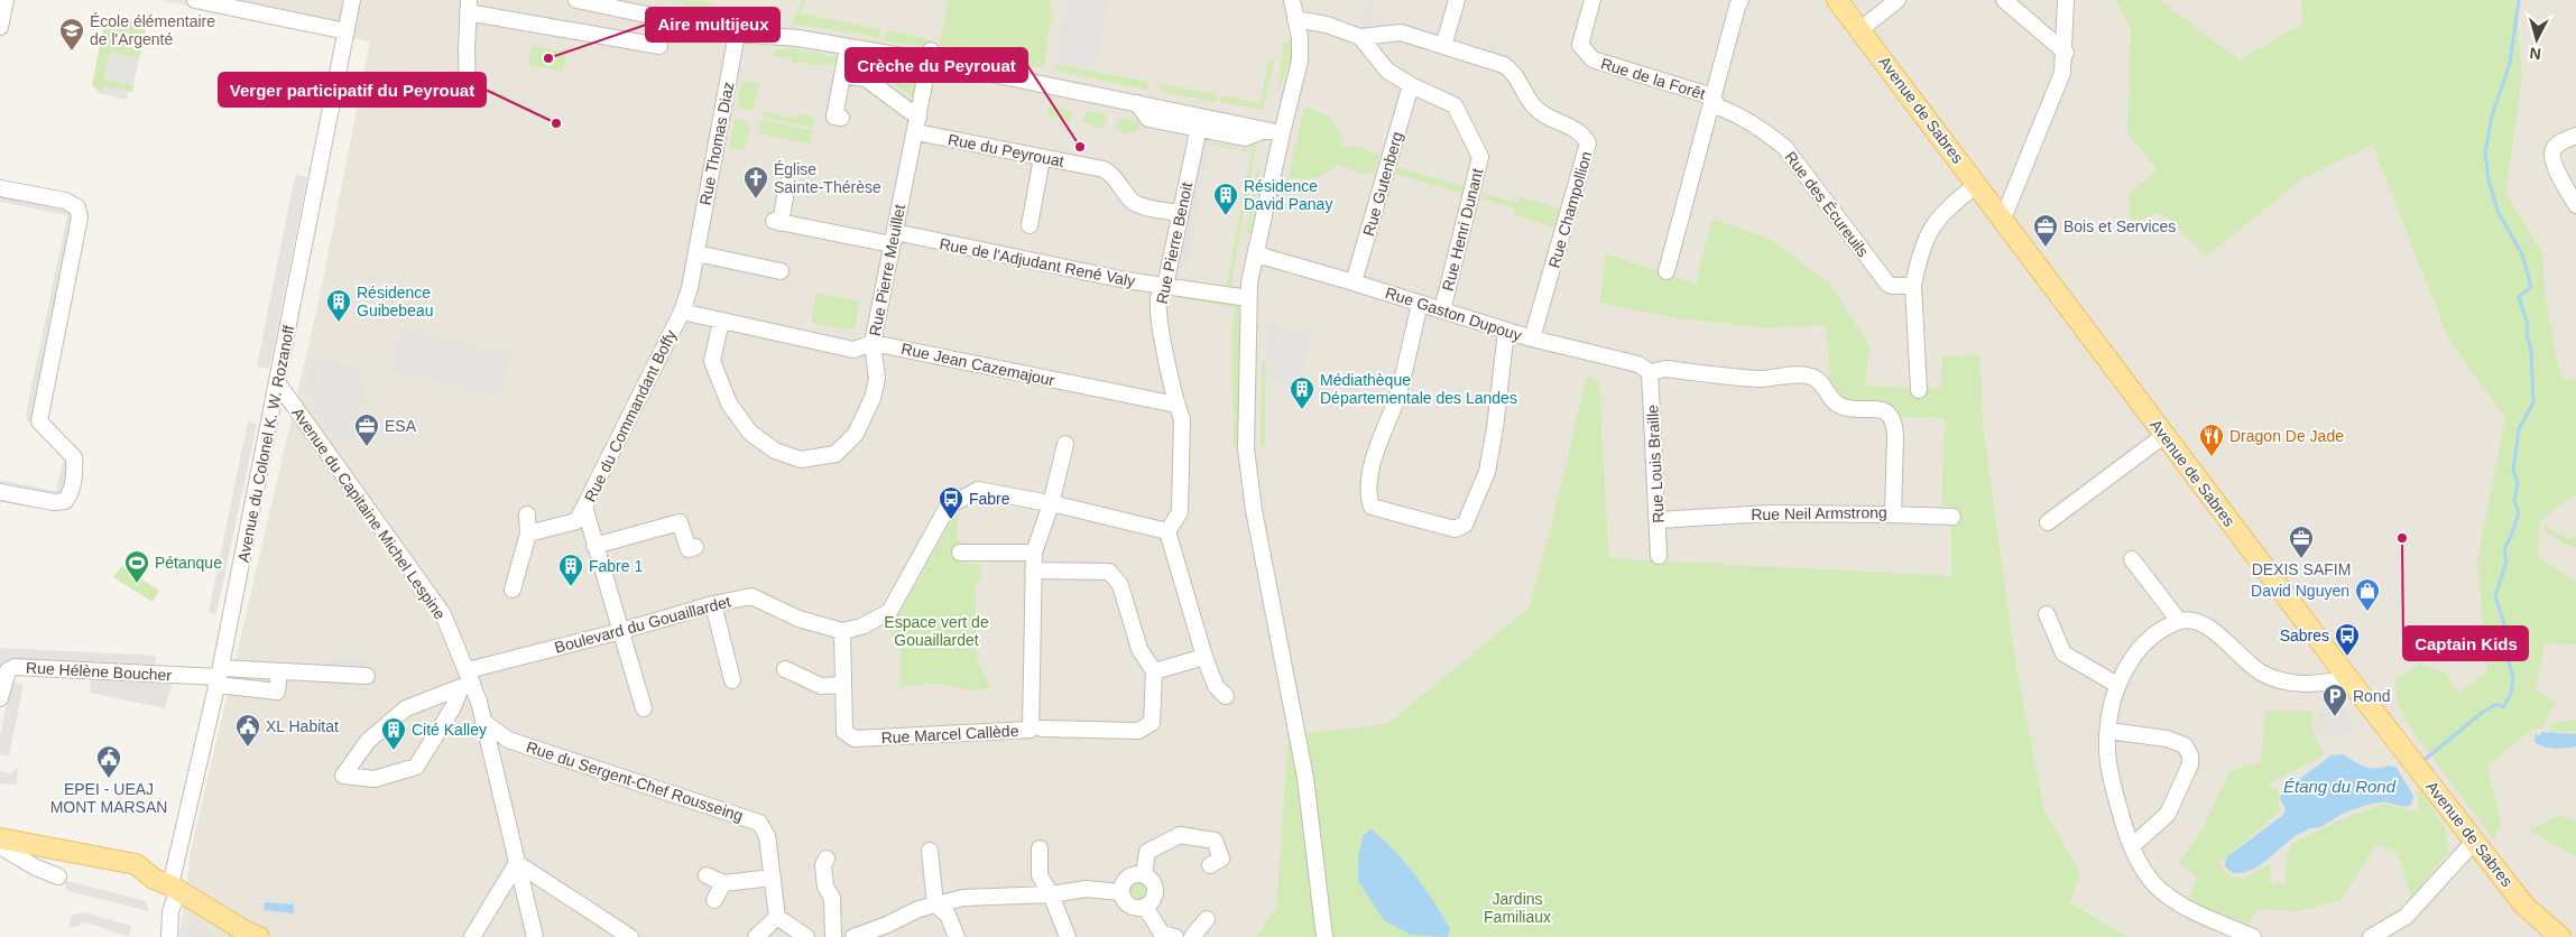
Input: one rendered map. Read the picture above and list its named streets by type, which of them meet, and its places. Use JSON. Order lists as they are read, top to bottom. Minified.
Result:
{"streets":{"main road":["Avenue de Sabres"],"street":["Rue de la Forêt","Rue Thomas Diaz","Rue du Peyrouat","Rue Gutenberg","Rue des Écureuils","Rue Champollion","Rue Henri Dunant","Rue Pierre Benoit","Rue de l'Adjudant René Valy","Rue Pierre Meuillet","Rue Gaston Dupouy","Rue Jean Cazemajour","Rue du Commandant Boffy","Avenue du Colonel K. W. Rozanoff","Rue Louis Braille","Avenue du Capitaine Michel Lespine","Rue Neil Armstrong","Boulevard du Gouaillardet","Rue Hélène Boucher","Rue Marcel Callède","Rue du Sergent-Chef Rousseing"]},"crossings":[["Rue de la Forêt","Rue des Écureuils"],["Rue Thomas Diaz","Rue du Commandant Boffy"],["Rue du Peyrouat","Rue Pierre Benoit"],["Rue du Peyrouat","Rue Pierre Meuillet"],["Rue Gutenberg","Rue Henri Dunant"],["Rue Gutenberg","Rue Gaston Dupouy"],["Rue Champollion","Rue Henri Dunant"],["Rue Champollion","Rue Gaston Dupouy"],["Rue Henri Dunant","Rue Gaston Dupouy"],["Rue Pierre Benoit","Rue de l'Adjudant René Valy"],["Rue Pierre Benoit","Rue Jean Cazemajour"],["Rue de l'Adjudant René Valy","Rue Pierre Meuillet"],["Rue Pierre Meuillet","Rue Jean Cazemajour"],["Rue Gaston Dupouy","Rue Louis Braille"],["Rue Gaston Dupouy","Rue Neil Armstrong"],["Rue Jean Cazemajour","Rue du Commandant Boffy"],["Rue du Commandant Boffy","Boulevard du Gouaillardet"],["Avenue du Colonel K. W. Rozanoff","Avenue du Capitaine Michel Lespine"],["Avenue du Colonel K. W. Rozanoff","Rue Hélène Boucher"],["Rue Louis Braille","Rue Neil Armstrong"],["Avenue du Capitaine Michel Lespine","Boulevard du Gouaillardet"],["Avenue du Capitaine Michel Lespine","Rue du Sergent-Chef Rousseing"],["Boulevard du Gouaillardet","Rue Marcel Callède"]],"water":["Étang du Rond"],"parks":["Espace vert de Gouaillardet","Jardins Familiaux"],"places":{"school or university":["École élémentaire de l'Argenté"],"other":["Aire multijeux","Verger participatif du Peyrouat","Crèche du Peyrouat","Captain Kids"],"church":["Église Sainte-Thérèse"],"building":["Résidence David Panay","Résidence Guibebeau","Médiathèque Départementale des Landes","Fabre 1","Cité Kalley"],"office":["Bois et Services","ESA","DEXIS SAFIM"],"restaurant":["Dragon De Jade"],"bus stop":["Fabre","Sabres"],"sports":["Pétanque"],"shop":["David Nguyen"],"parking":["Rond"],"public building":["XL Habitat","EPEI - UEAJ MONT MARSAN"]},"north":"bottom"}
